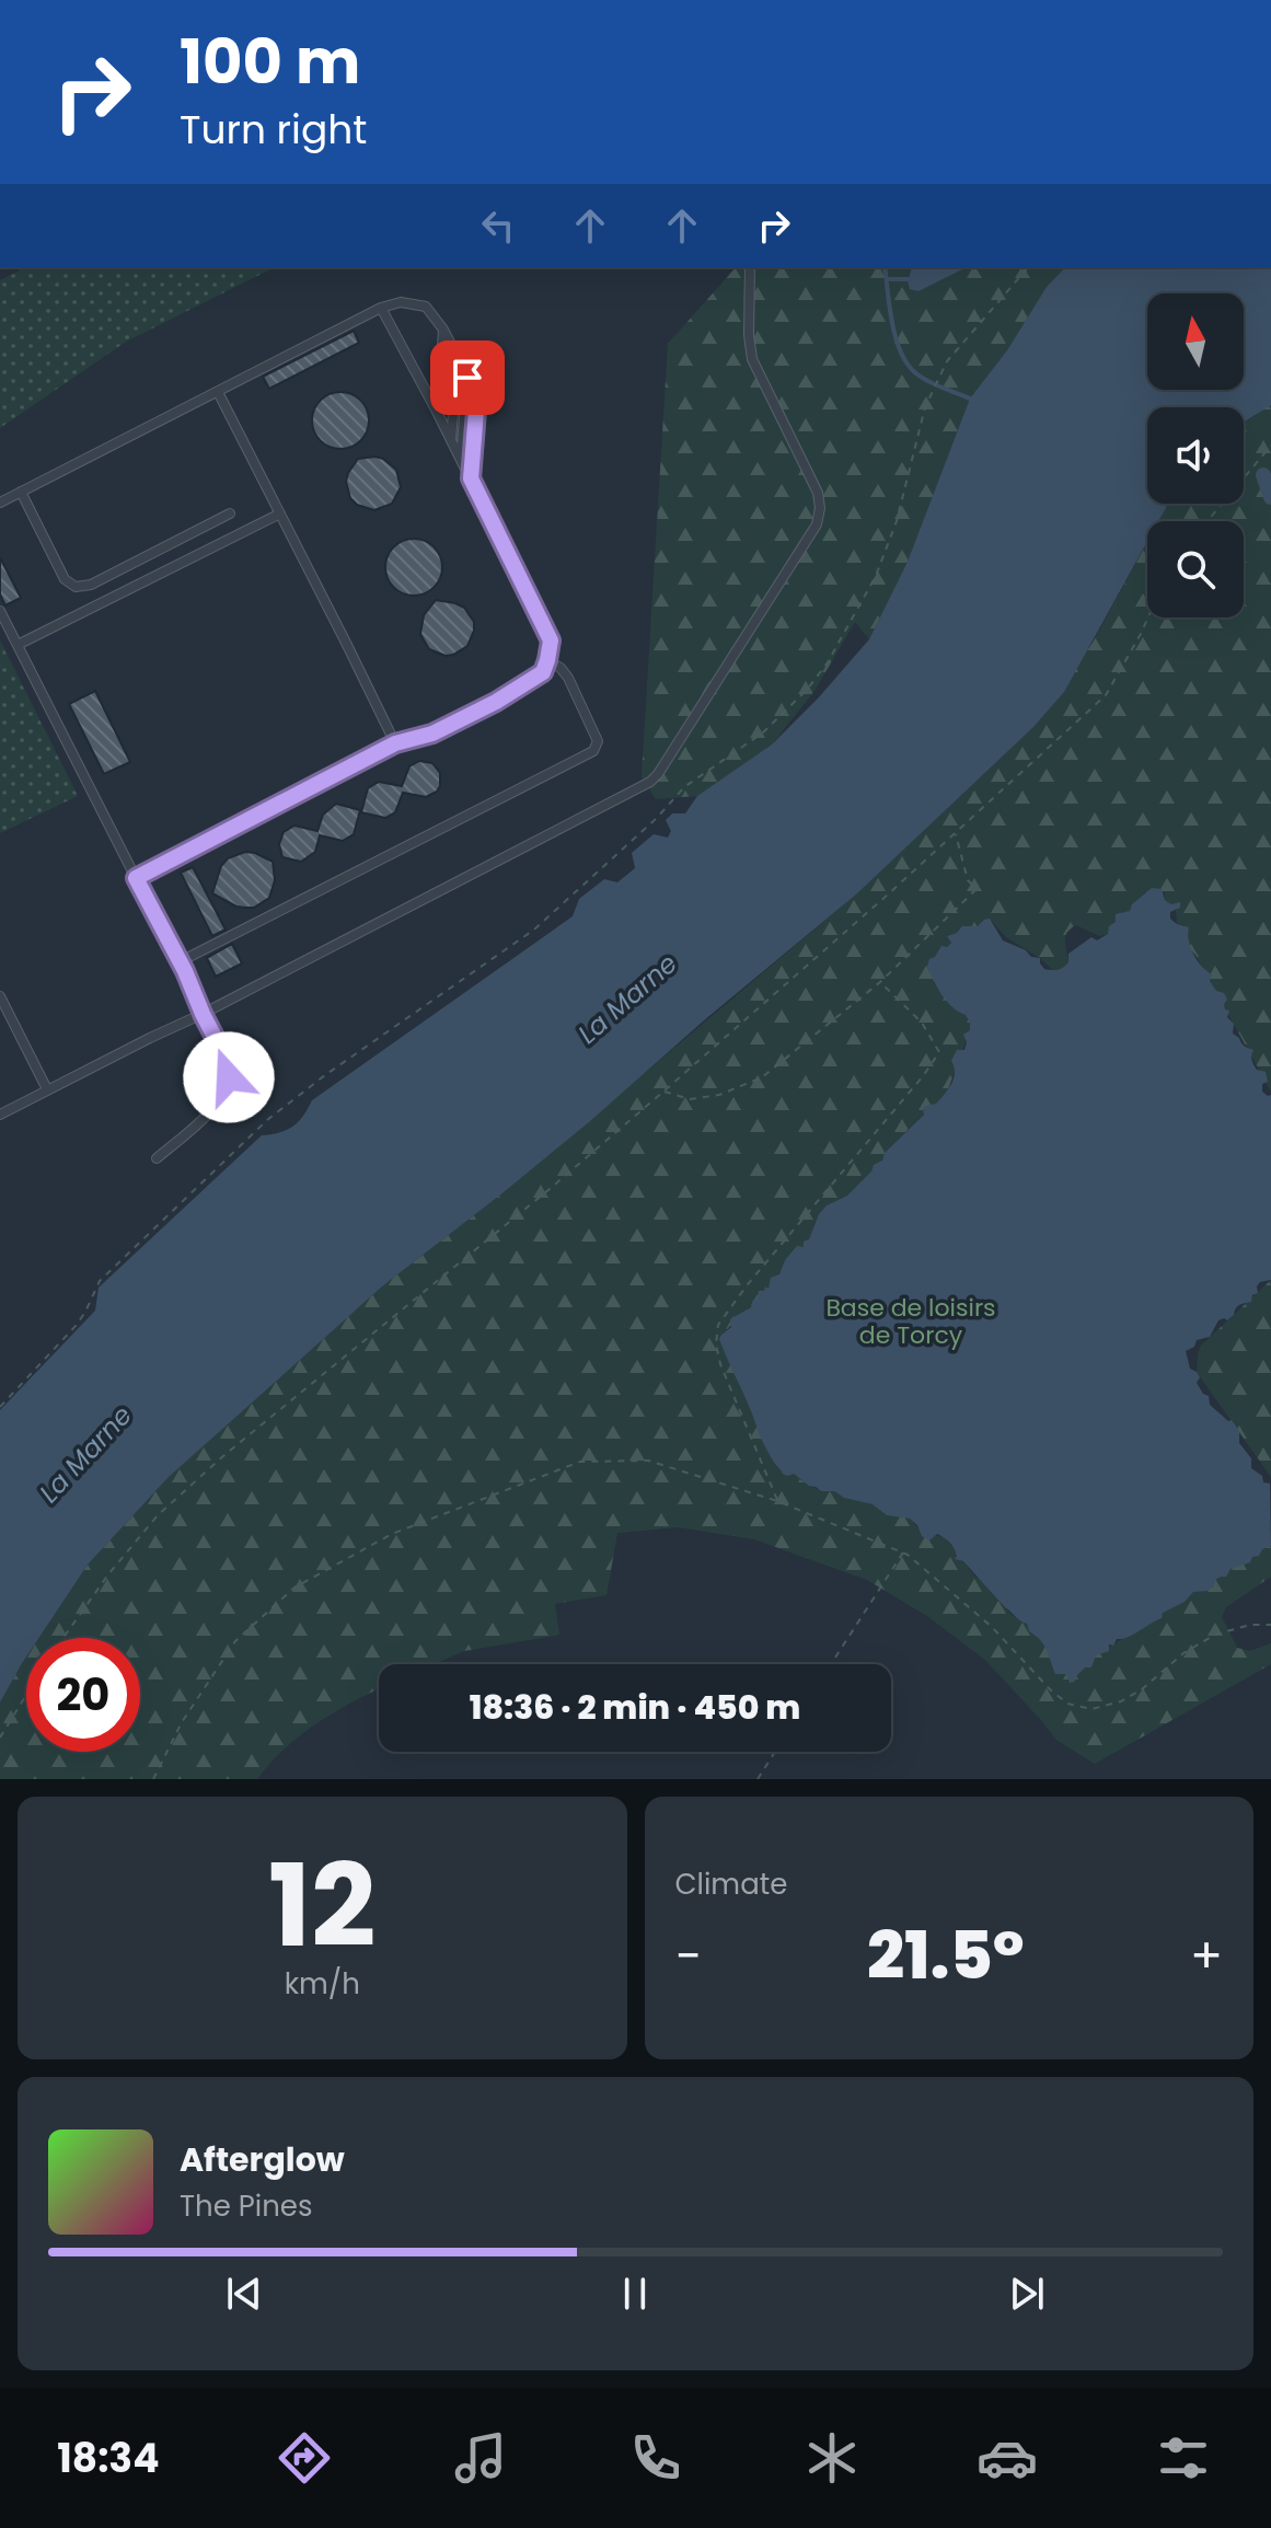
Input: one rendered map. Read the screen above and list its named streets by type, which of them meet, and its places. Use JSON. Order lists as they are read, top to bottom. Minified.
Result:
{"water":["La Marne"],"parks":["Base de loisirs de Torcy"],"north":"top","page":{"turn":["100 m","Turn right"],"limit":"20","trip":"18:36 · 2 min · 450 m","tile":[["12","km/h"],"Climate"],"heat":["−","21.5°","+"],"song":["Afterglow","The Pines"],"tabs":"18:34"}}
